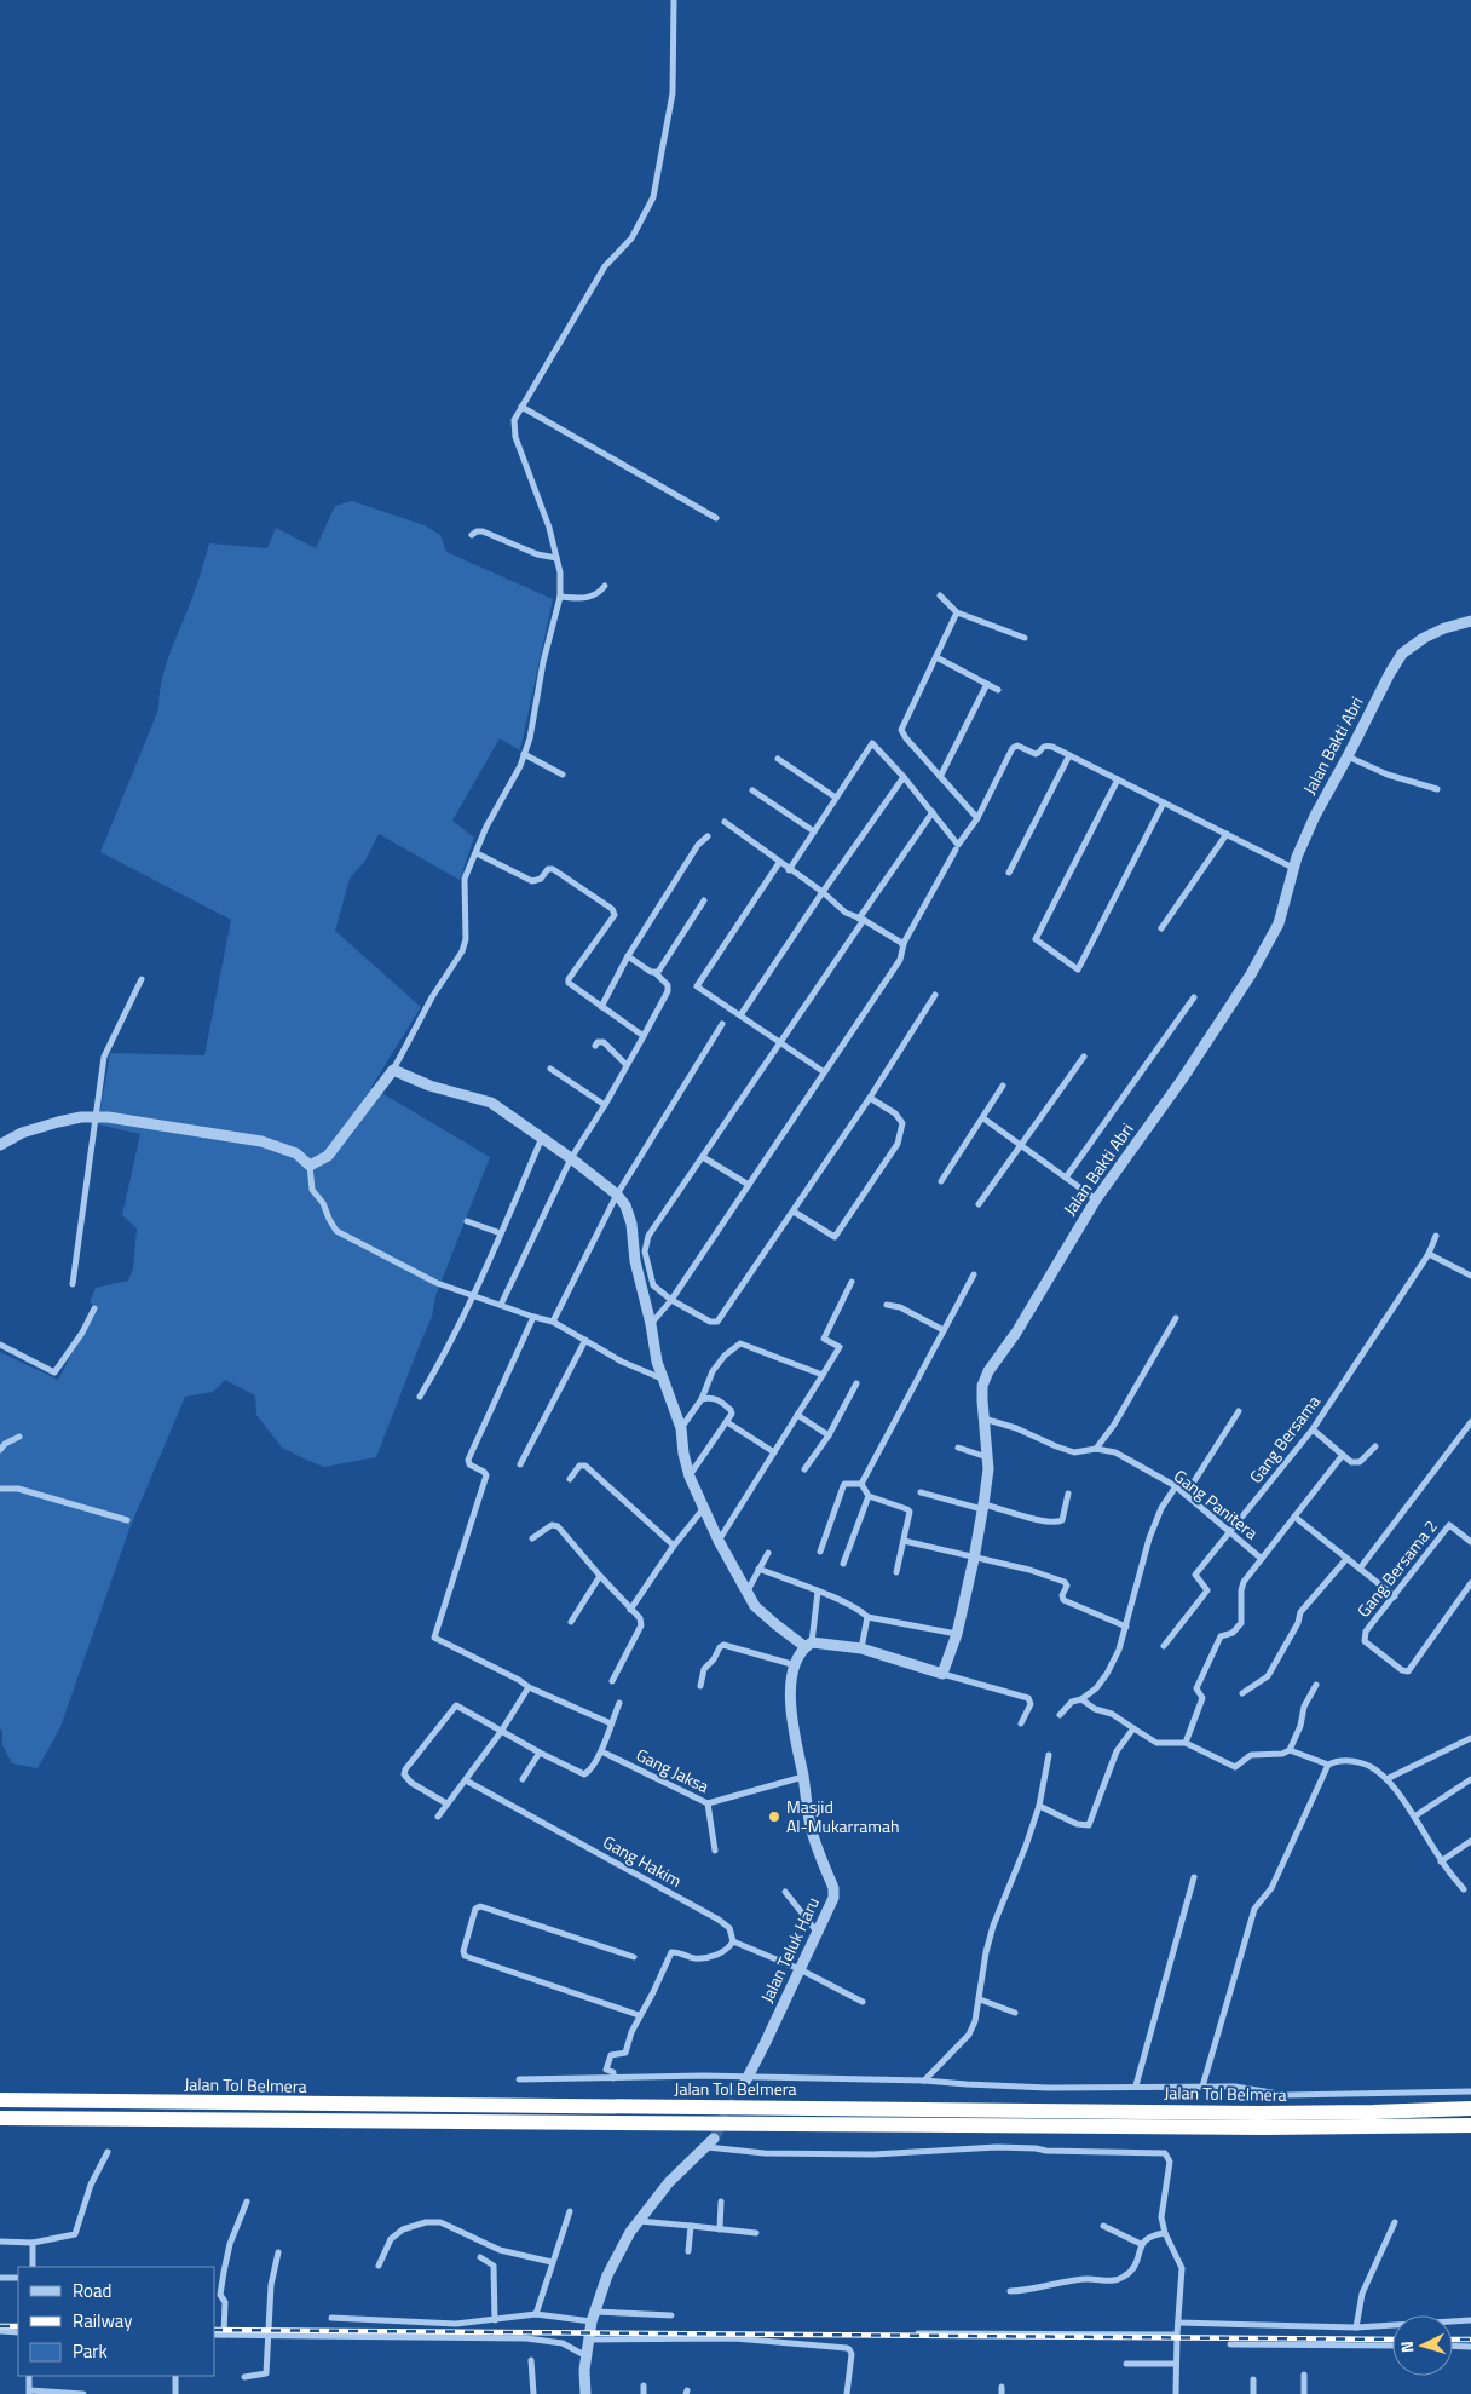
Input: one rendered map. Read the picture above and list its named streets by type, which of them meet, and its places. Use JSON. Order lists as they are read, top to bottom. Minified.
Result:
{"streets":{"highway":["Jalan Tol Belmera"],"street":["Jalan Bakti Abri","Gang Bersama","Gang Panitera","Gang Bersama 2","Gang Jaksa","Gang Hakim","Jalan Teluk Haru"]},"crossings":[["Jalan Bakti Abri","Gang Panitera"],["Gang Bersama","Gang Panitera"],["Gang Jaksa","Jalan Teluk Haru"]],"places":["Masjid Al-Mukarramah"],"legend":["Road","Railway","Park"],"north":"left"}
